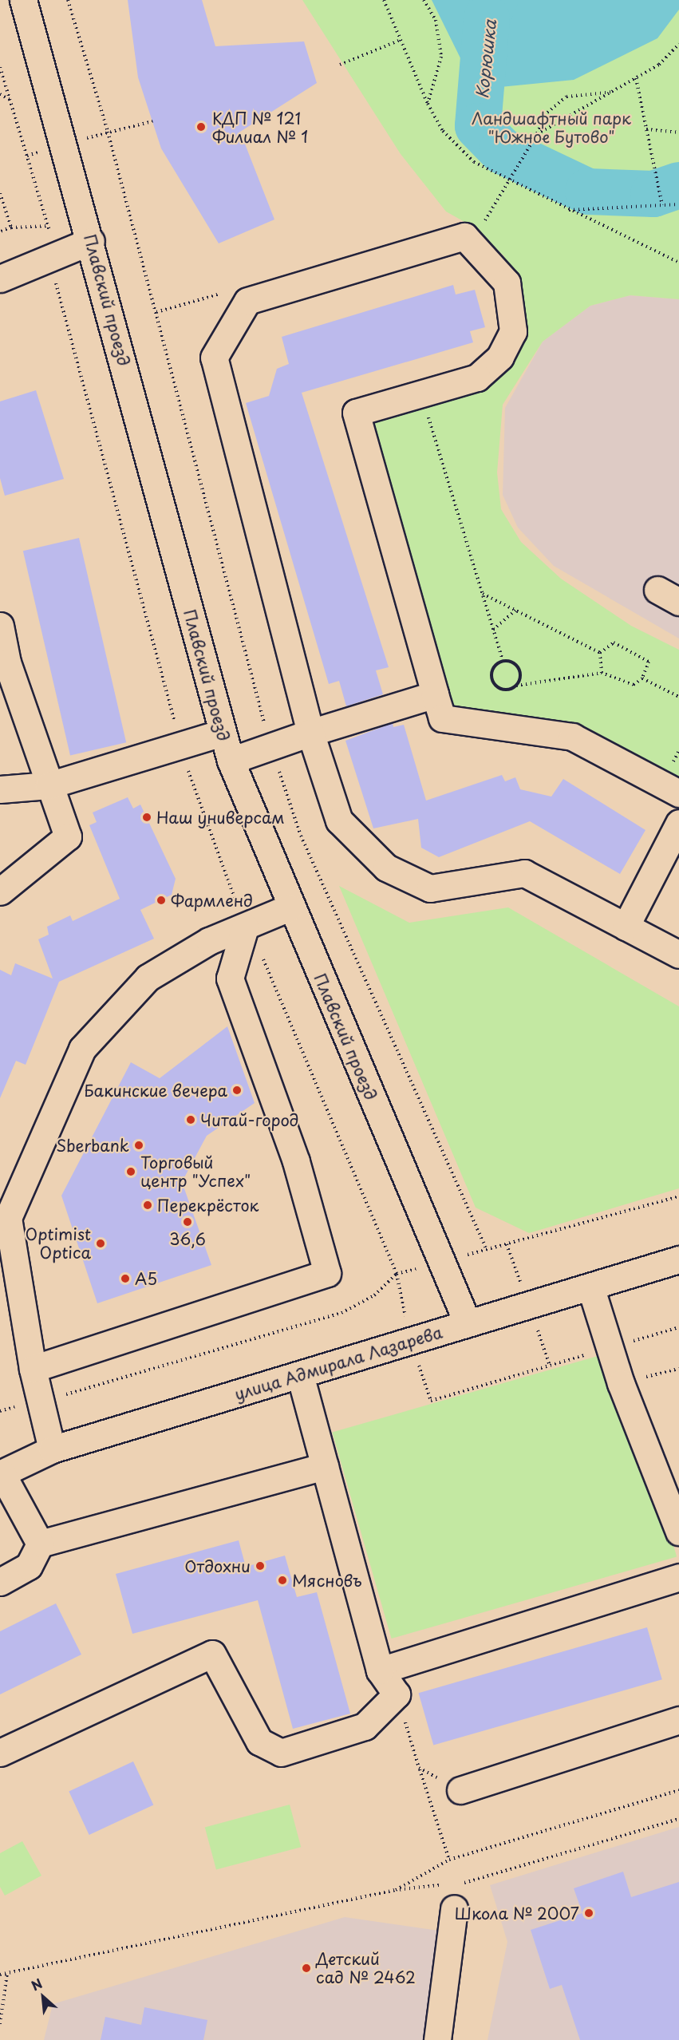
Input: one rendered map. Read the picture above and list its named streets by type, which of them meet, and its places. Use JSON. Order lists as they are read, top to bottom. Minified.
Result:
{"streets":{"street":["Плавский проезд","улица Адмирала Лазарева"]},"crossings":[["Плавский проезд","улица Адмирала Лазарева"]],"water":["Корюшка"],"parks":["Ландшафтный парк \"Южное Бутово\""],"places":["КДП № 121 Филиал № 1","Наш универсам","Фармленд","Бакинские вечера","Читай-город","Sberbank","Торговый центр \"Успех\"","Перекрёсток","36,6","Optimist Optica","А5","Отдохни","Мясновъ","Школа № 2007","Детский сад № 2462"],"north":"top left"}
